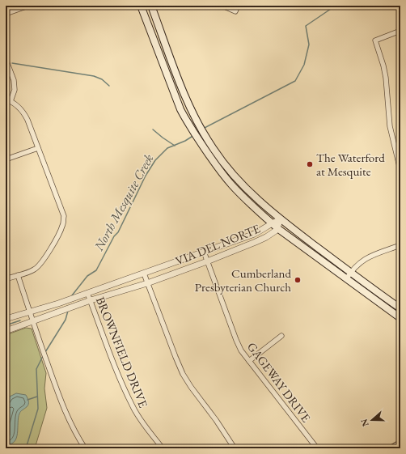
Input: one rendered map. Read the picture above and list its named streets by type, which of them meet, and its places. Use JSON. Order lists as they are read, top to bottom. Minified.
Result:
{"streets":{"street":["VIA DEL NORTE","BROWNFIELD DRIVE","GAGEWAY DRIVE"]},"crossings":[["VIA DEL NORTE","BROWNFIELD DRIVE"],["VIA DEL NORTE","GAGEWAY DRIVE"]],"water":["North Mesquite Creek"],"places":["The Waterford at Mesquite","Cumberland Presbyterian Church"],"north":"left"}
